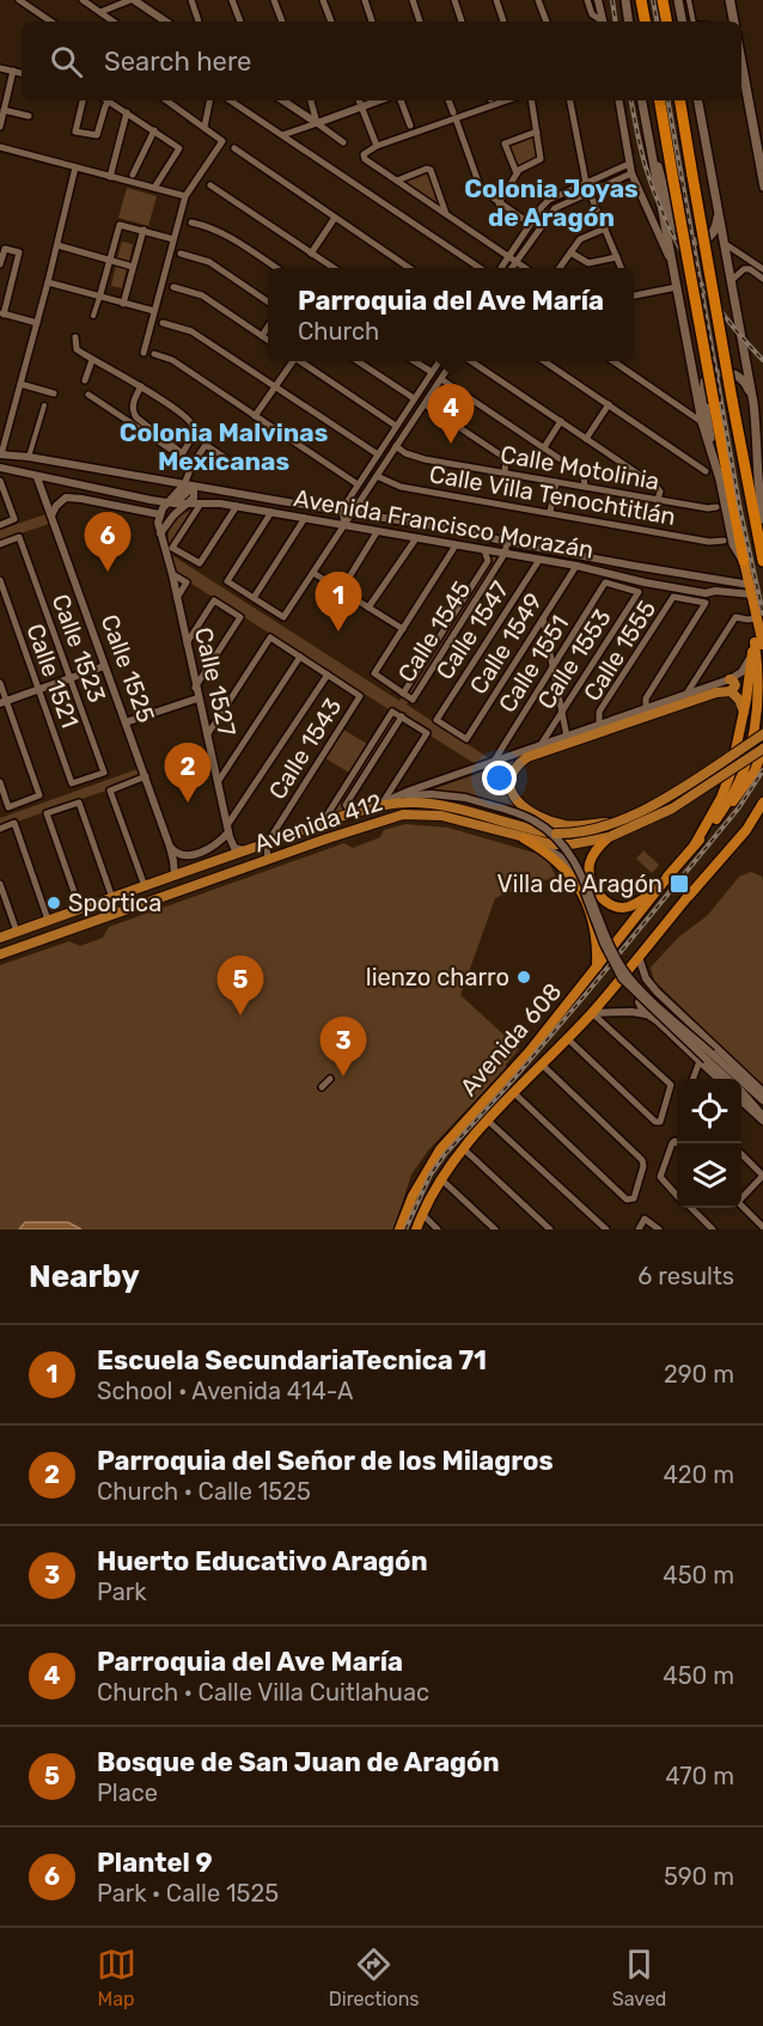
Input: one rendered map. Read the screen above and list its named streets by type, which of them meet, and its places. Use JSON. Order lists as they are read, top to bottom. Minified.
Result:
{"streets":{"highway":["Avenida 608"],"main road":["Avenida 412"],"street":["Calle Motolinia","Calle Villa Tenochtitlán","Avenida Francisco Morazán","Calle 1547","Calle 1545","Calle 1549","Calle 1523","Calle 1555","Calle 1553","Calle 1551","Calle 1525","Calle 1521","Calle 1527","Calle 1543"]},"crossings":[["Avenida Francisco Morazán","Calle 1547"],["Avenida Francisco Morazán","Calle 1545"],["Avenida Francisco Morazán","Calle 1549"],["Avenida Francisco Morazán","Calle 1525"],["Calle 1547","Calle 1549"],["Calle 1545","Avenida 412"],["Calle 1523","Calle 1521"],["Calle 1555","Avenida 412"],["Calle 1553","Calle 1551"],["Calle 1553","Avenida 412"],["Calle 1551","Avenida 412"],["Calle 1525","Avenida 412"],["Calle 1527","Avenida 412"],["Calle 1543","Avenida 412"],["Avenida 412","Avenida 608"]],"districts":["Colonia Joyas de Aragón","Colonia Malvinas Mexicanas"],"places":{"transit":["Villa de Aragón"],"other":["Sportica","lienzo charro"]},"page":{"search":"Search here","popup":["Parroquia del Ave María","Church"],"pins":["4","6","1","2","5","3"],"heading":["Nearby","6 results"],"list":[{"mark":"1","name":"Escuela SecundariaTecnica 71","note":"School · Avenida 414-A","value":"290 m"},{"mark":"2","name":"Parroquia del Señor de los Milagros","note":"Church · Calle 1525","value":"420 m"},{"mark":"3","name":"Huerto Educativo Aragón","note":"Park","value":"450 m"},{"mark":"4","name":"Parroquia del Ave María","note":"Church · Calle Villa Cuitlahuac","value":"450 m"},{"mark":"5","name":"Bosque de San Juan de Aragón","note":"Place","value":"470 m"},{"mark":"6","name":"Plantel 9","note":"Park · Calle 1525","value":"590 m"}],"nav":["Map","Directions","Saved"]}}
